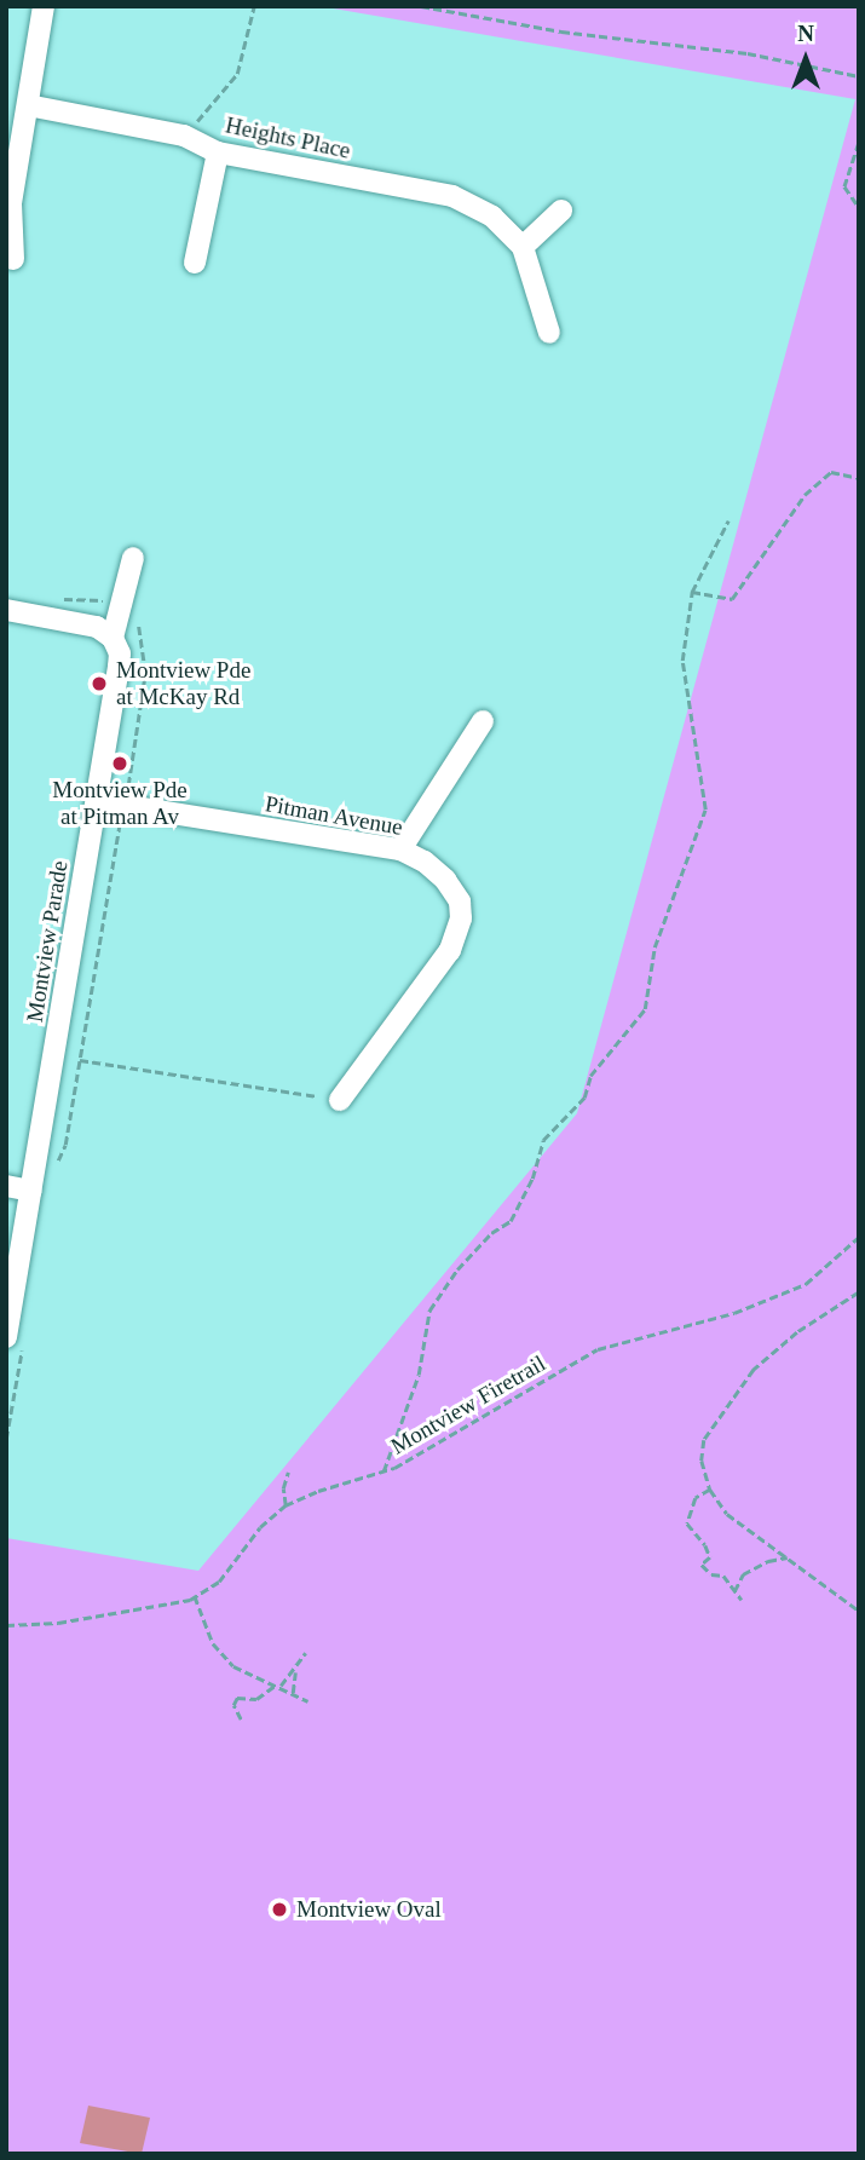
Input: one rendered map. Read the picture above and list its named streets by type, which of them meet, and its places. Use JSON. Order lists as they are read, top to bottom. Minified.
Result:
{"streets":{"street":["Heights Place","Pitman Avenue","Montview Parade"],"path":["Montview Firetrail"]},"crossings":[["Pitman Avenue","Montview Parade"]],"places":["Montview Pde at McKay Rd","Montview Pde at Pitman Av","Montview Oval"],"north":"top"}
